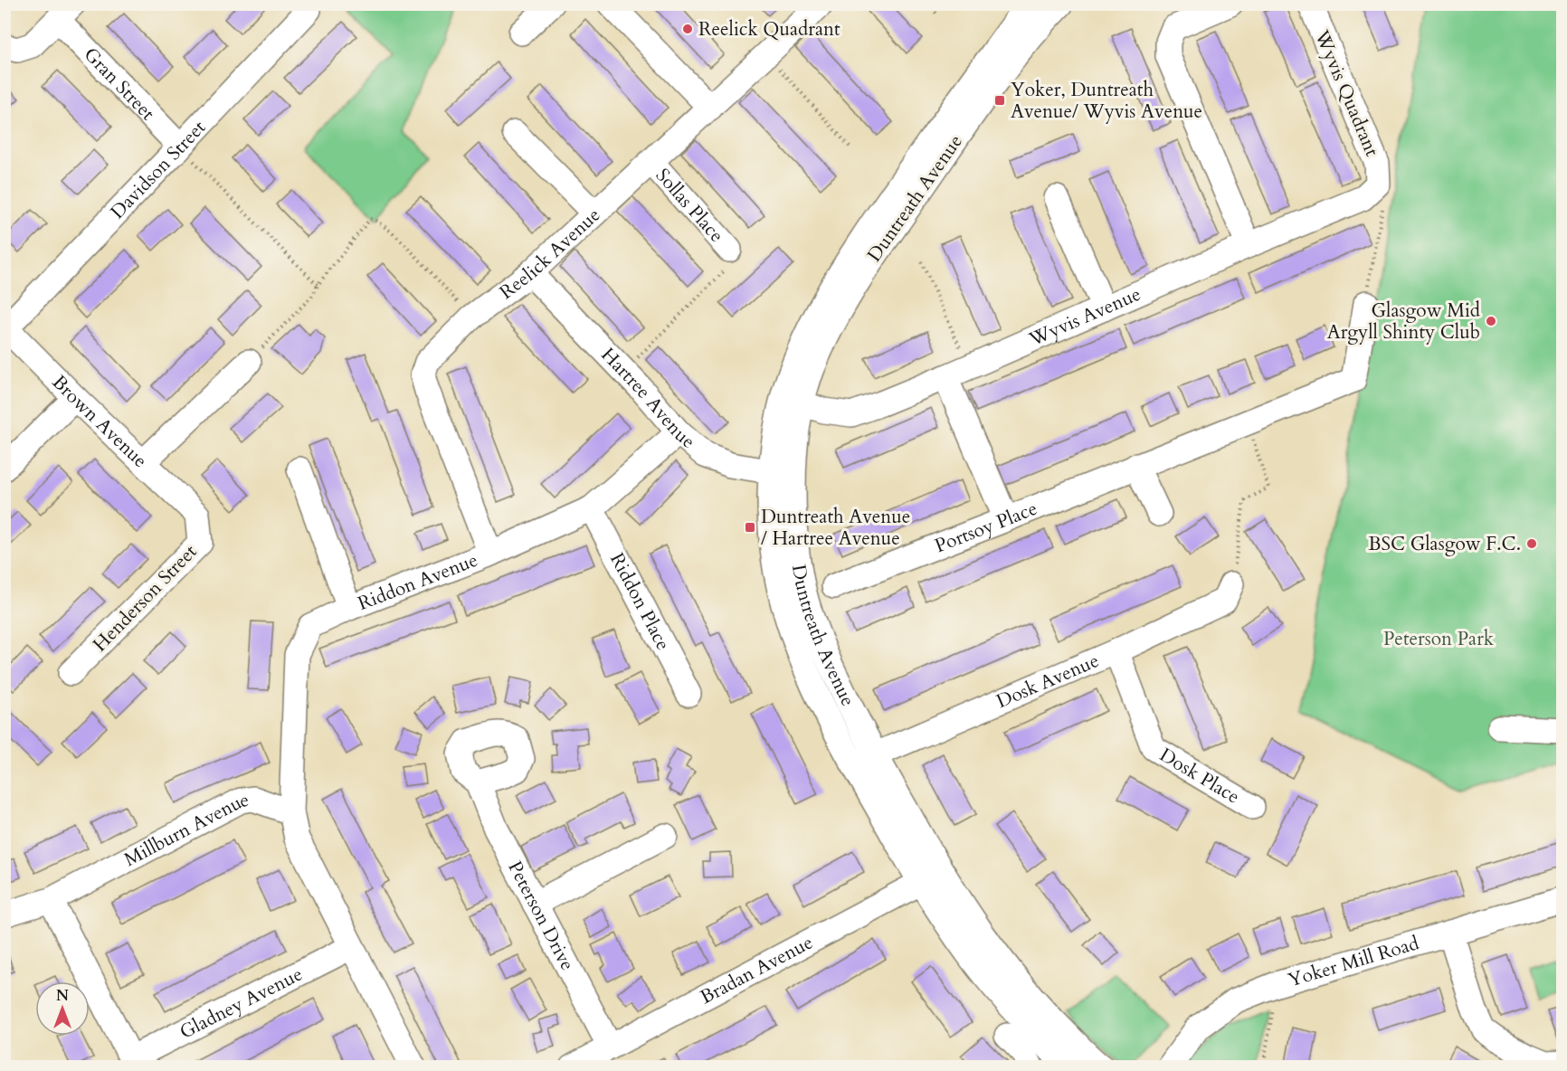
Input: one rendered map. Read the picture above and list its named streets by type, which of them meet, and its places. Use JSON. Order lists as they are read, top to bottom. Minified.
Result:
{"streets":{"street":["Gran Street","Wyvis Quadrant","Davidson Street","Duntreath Avenue","Sollas Place","Reelick Avenue","Wyvis Avenue","Hartree Avenue","Brown Avenue","Portsoy Place","Riddon Avenue","Henderson Street","Riddon Place","Dosk Avenue","Dosk Place","Millburn Avenue","Peterson Drive","Yoker Mill Road","Bradan Avenue","Gladney Avenue"]},"crossings":[["Gran Street","Davidson Street"],["Wyvis Quadrant","Wyvis Avenue"],["Davidson Street","Brown Avenue"],["Duntreath Avenue","Wyvis Avenue"],["Duntreath Avenue","Hartree Avenue"],["Duntreath Avenue","Dosk Avenue"],["Duntreath Avenue","Bradan Avenue"],["Sollas Place","Reelick Avenue"],["Reelick Avenue","Hartree Avenue"],["Reelick Avenue","Riddon Avenue"],["Hartree Avenue","Riddon Avenue"],["Brown Avenue","Henderson Street"],["Riddon Avenue","Riddon Place"],["Riddon Avenue","Millburn Avenue"],["Dosk Avenue","Dosk Place"],["Peterson Drive","Bradan Avenue"]],"parks":["Peterson Park"],"places":{"other":["Reelick Quadrant","Glasgow Mid Argyll Shinty Club","BSC Glasgow F.C."],"transit":["Yoker, Duntreath Avenue/ Wyvis Avenue","Duntreath Avenue / Hartree Avenue"]},"north":"top"}
